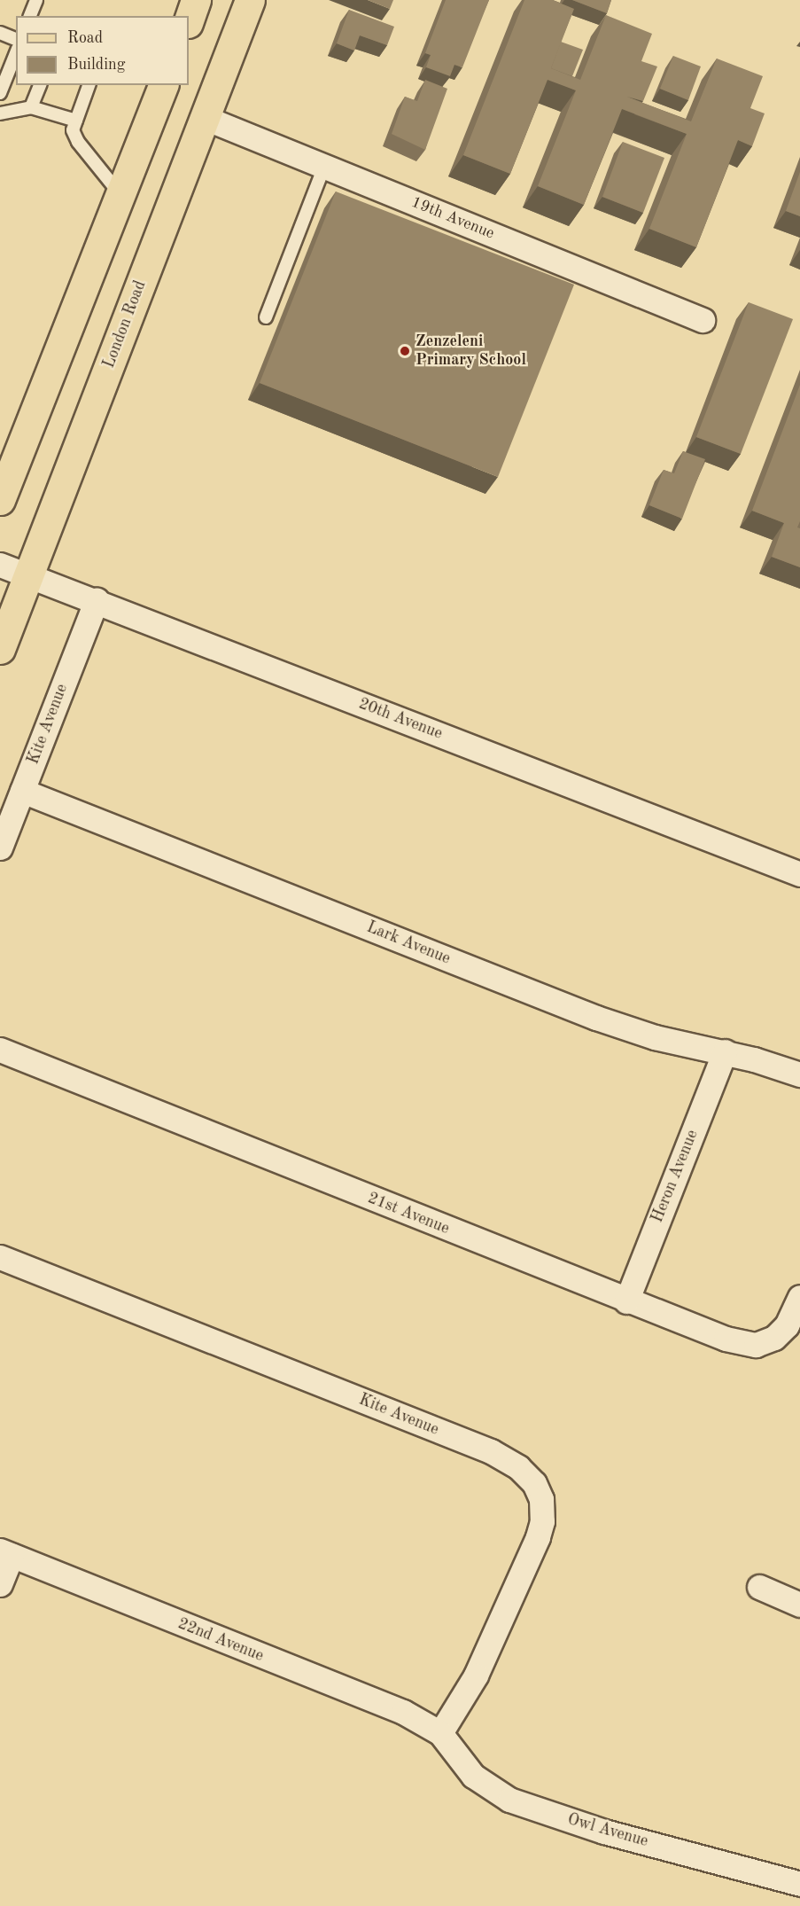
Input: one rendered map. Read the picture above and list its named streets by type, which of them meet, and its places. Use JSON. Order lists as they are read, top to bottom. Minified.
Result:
{"streets":{"main road":["London Road"],"street":["19th Avenue","20th Avenue","Kite Avenue","Lark Avenue","Heron Avenue","21st Avenue","22nd Avenue","Owl Avenue"]},"crossings":[["19th Avenue","London Road"],["London Road","20th Avenue"],["20th Avenue","Kite Avenue"],["Kite Avenue","Lark Avenue"],["Kite Avenue","22nd Avenue"],["Kite Avenue","Owl Avenue"],["Lark Avenue","Heron Avenue"],["Heron Avenue","21st Avenue"],["22nd Avenue","Owl Avenue"]],"places":["Zenzeleni Primary School"],"legend":["Road","Building"]}
